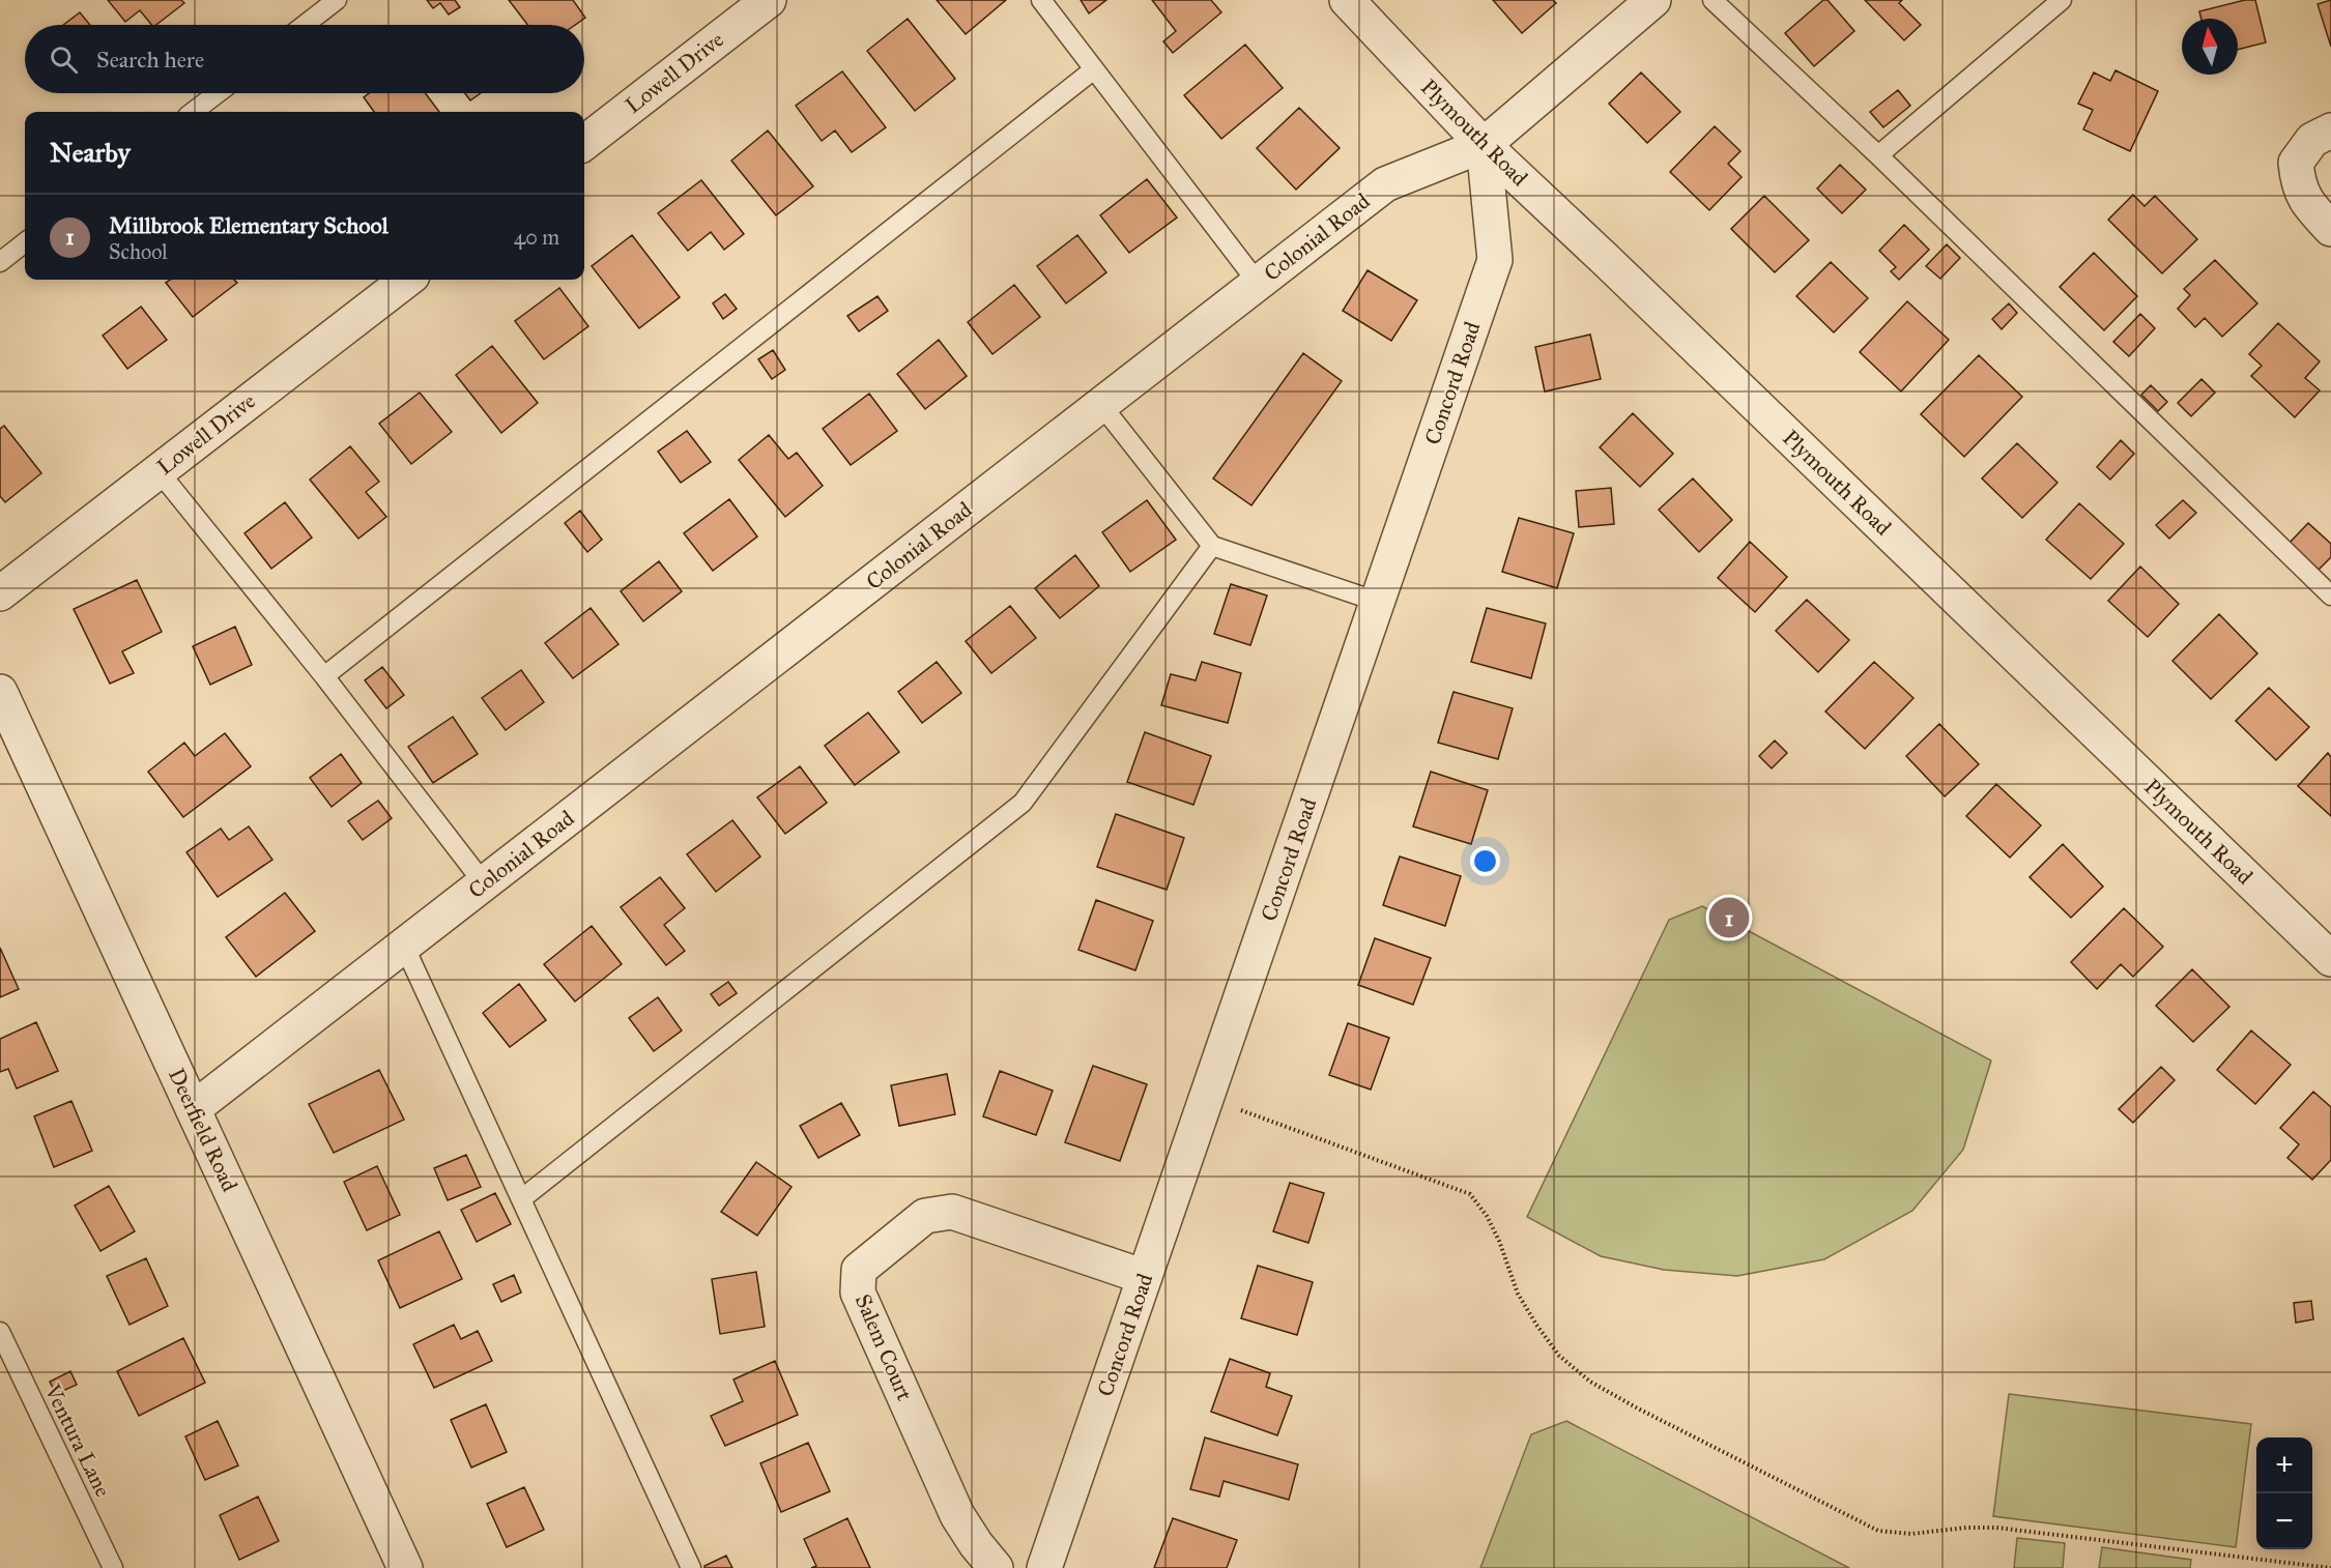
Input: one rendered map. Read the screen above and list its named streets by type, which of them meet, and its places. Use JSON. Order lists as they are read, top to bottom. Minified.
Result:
{"streets":{"street":["Lowell Drive","Plymouth Road","Colonial Road","Concord Road","Deerfield Road","Salem Court"],"lane":["Ventura Lane"]},"crossings":[["Plymouth Road","Colonial Road"],["Plymouth Road","Concord Road"],["Colonial Road","Concord Road"],["Colonial Road","Deerfield Road"],["Concord Road","Salem Court"]],"north":"top","page":{"search":"Search here","heading":"Nearby","list":[{"mark":"1","name":"Millbrook Elementary School","note":"School","value":"40 m"}],"pins":"1","map_buttons":["+","−"]}}
